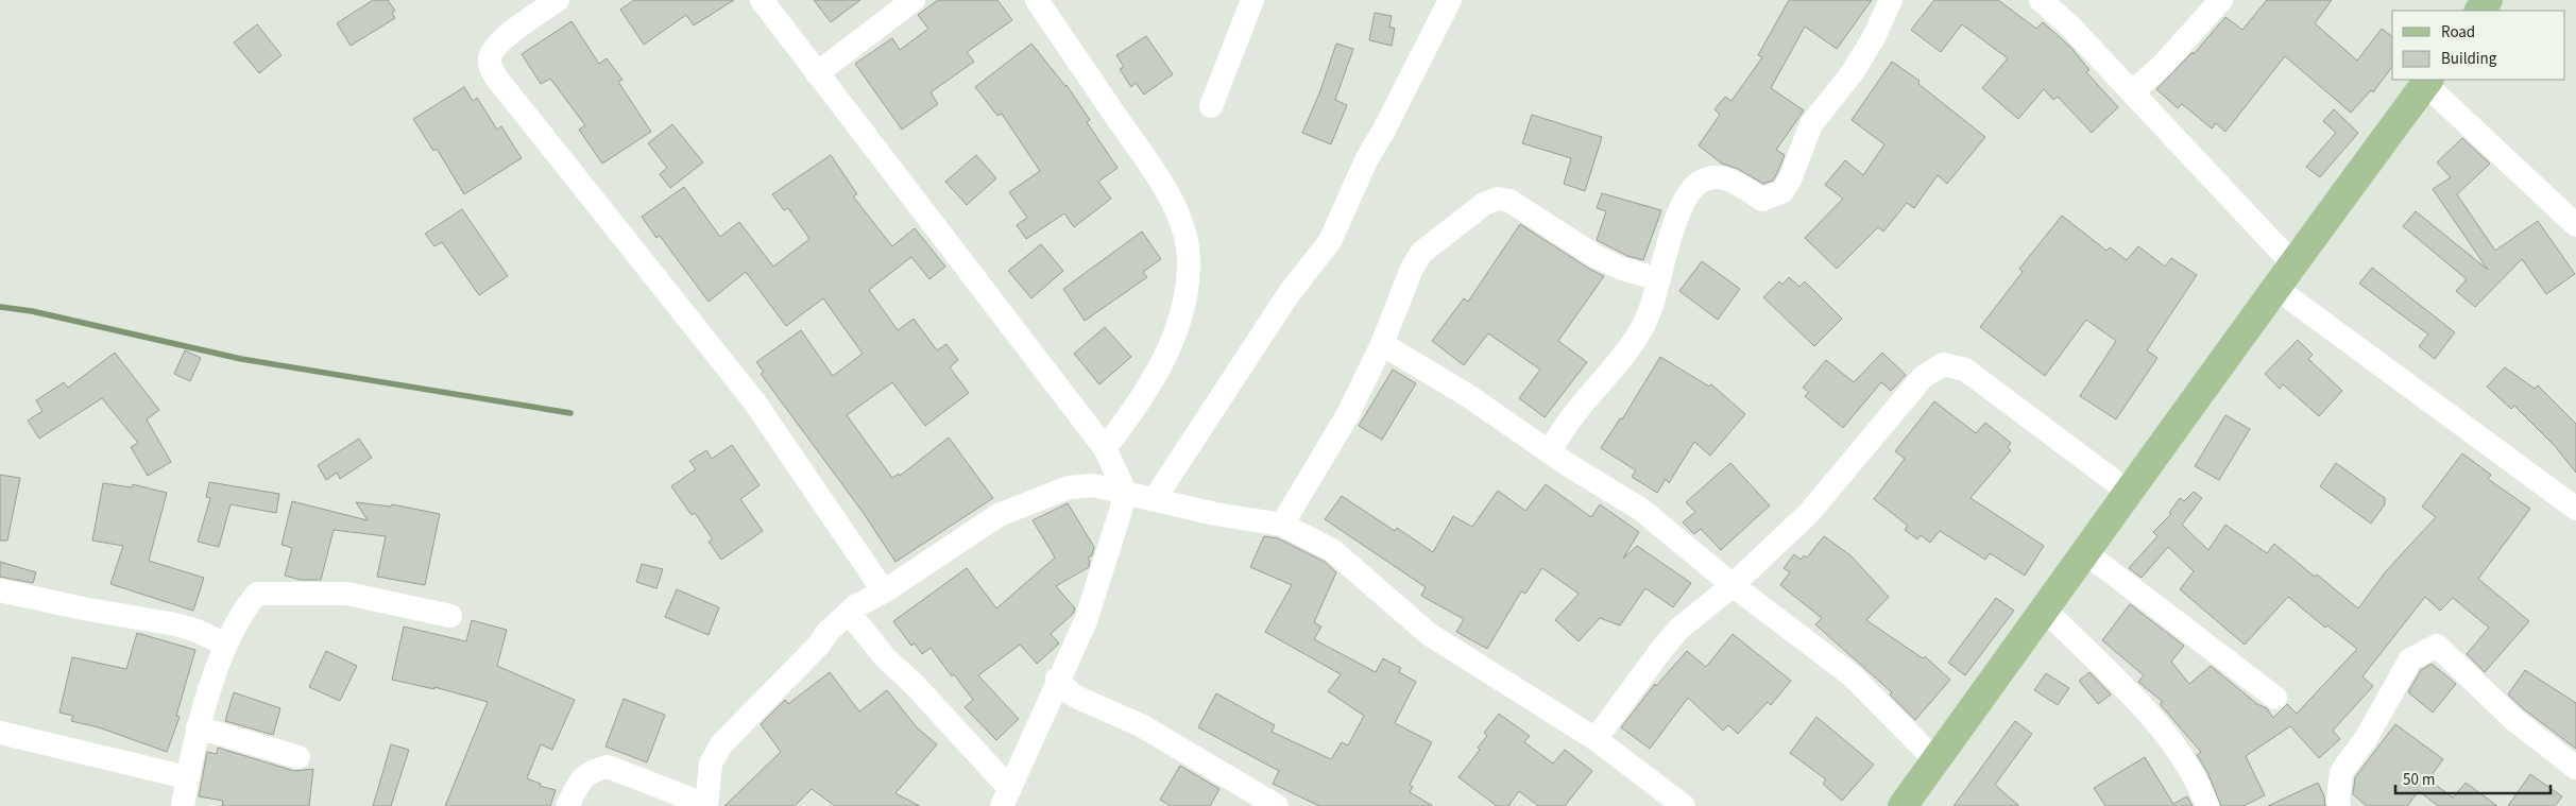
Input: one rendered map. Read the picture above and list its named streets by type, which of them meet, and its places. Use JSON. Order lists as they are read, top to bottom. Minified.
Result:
{"legend":["Road","Building"],"scale_bar":"50 m"}
